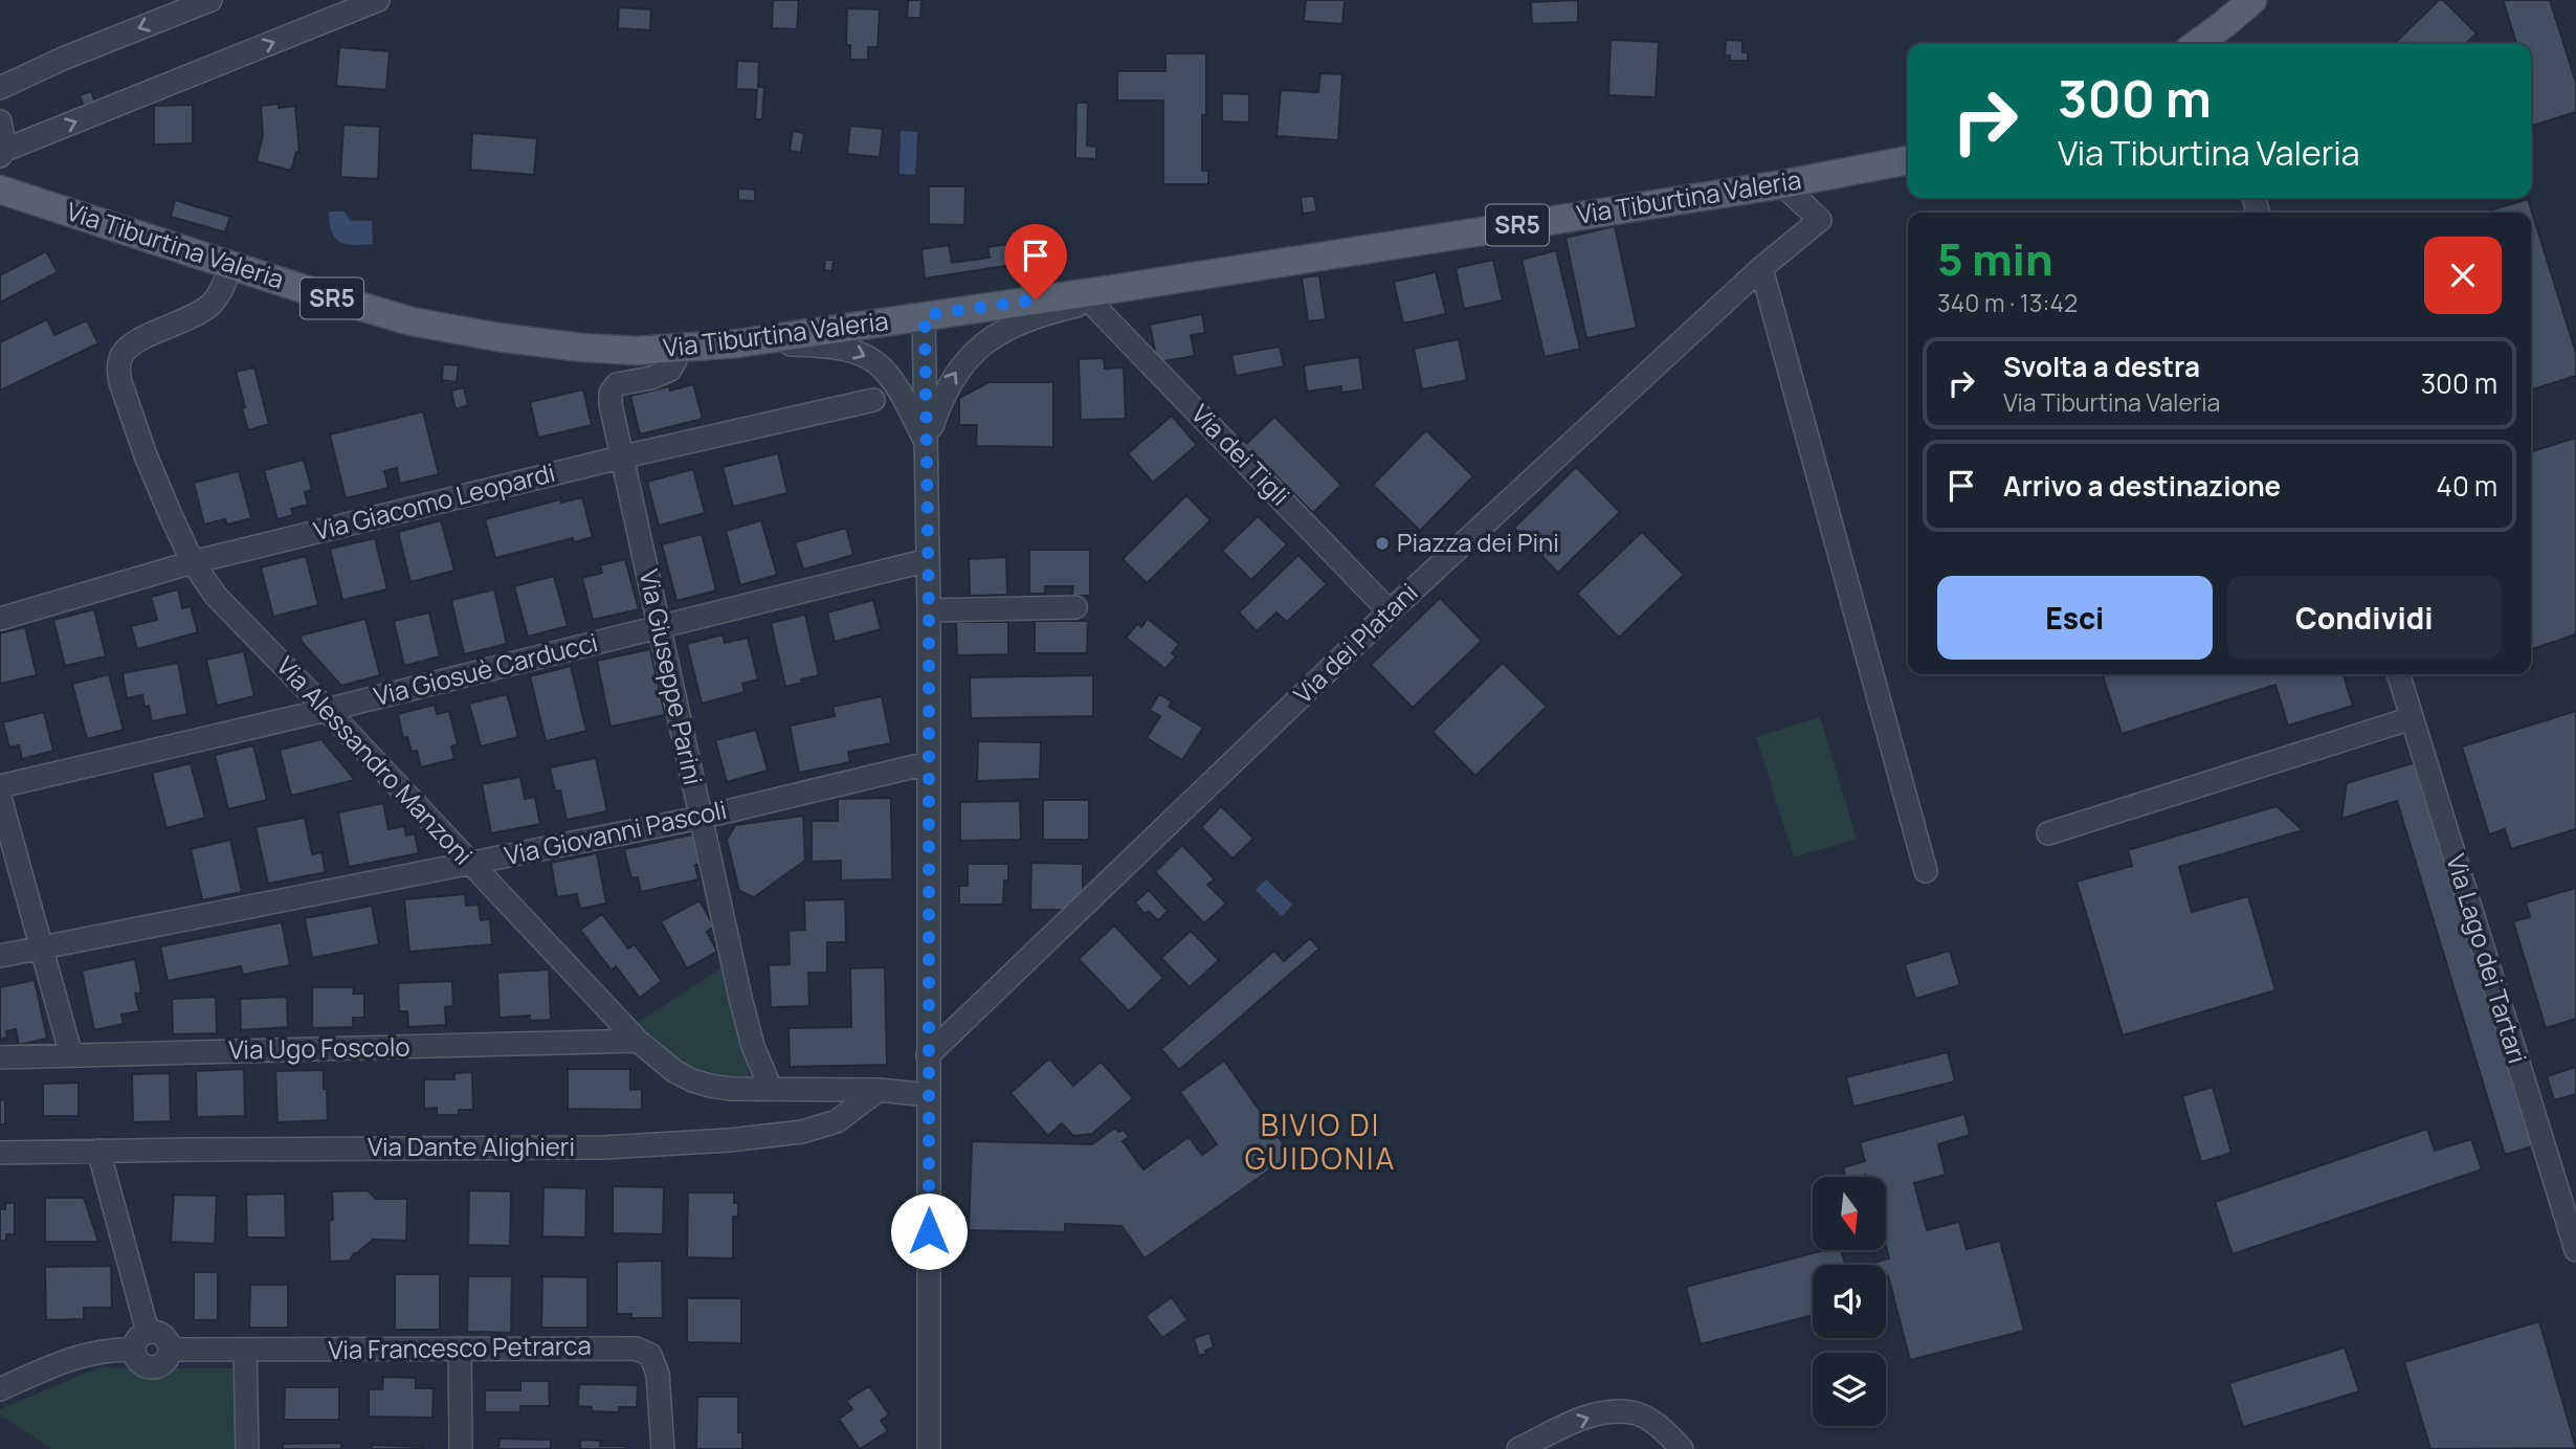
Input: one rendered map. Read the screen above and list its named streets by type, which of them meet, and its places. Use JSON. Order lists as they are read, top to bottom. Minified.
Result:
{"streets":{"main road":["Via Tiburtina Valeria","SR5"],"street":["Via dei Tigli","Via Giacomo Leopardi","Via dei Platani","Via Giosuè Carducci","Via Giuseppe Parini","Via Alessandro Manzoni","Via Giovanni Pascoli","Via Lago dei Tartari","Via Ugo Foscolo","Via Dante Alighieri","Via Francesco Petrarca"]},"crossings":[["Via Tiburtina Valeria","Via dei Platani"],["Via Tiburtina Valeria","Via Giuseppe Parini"],["Via Tiburtina Valeria","Via Alessandro Manzoni"],["Via dei Tigli","Via dei Platani"],["Via Giacomo Leopardi","Via Giuseppe Parini"],["Via Giacomo Leopardi","Via Alessandro Manzoni"],["Via Giosuè Carducci","Via Giuseppe Parini"],["Via Giosuè Carducci","Via Alessandro Manzoni"],["Via Giuseppe Parini","Via Alessandro Manzoni"],["Via Giuseppe Parini","Via Giovanni Pascoli"],["Via Alessandro Manzoni","Via Giovanni Pascoli"],["Via Alessandro Manzoni","Via Ugo Foscolo"],["Via Alessandro Manzoni","Via Dante Alighieri"]],"districts":["BIVIO DI GUIDONIA"],"places":["Piazza dei Pini"],"north":"bottom","page":{"turn":["300 m","Via Tiburtina Valeria"],"heading":["5 min","340 m · 13:42"],"list":[{"name":"Svolta a destra","note":"Via Tiburtina Valeria","value":"300 m"},{"name":"Arrivo a destinazione","value":"40 m"}],"buttons":["Esci","Condividi"]}}
